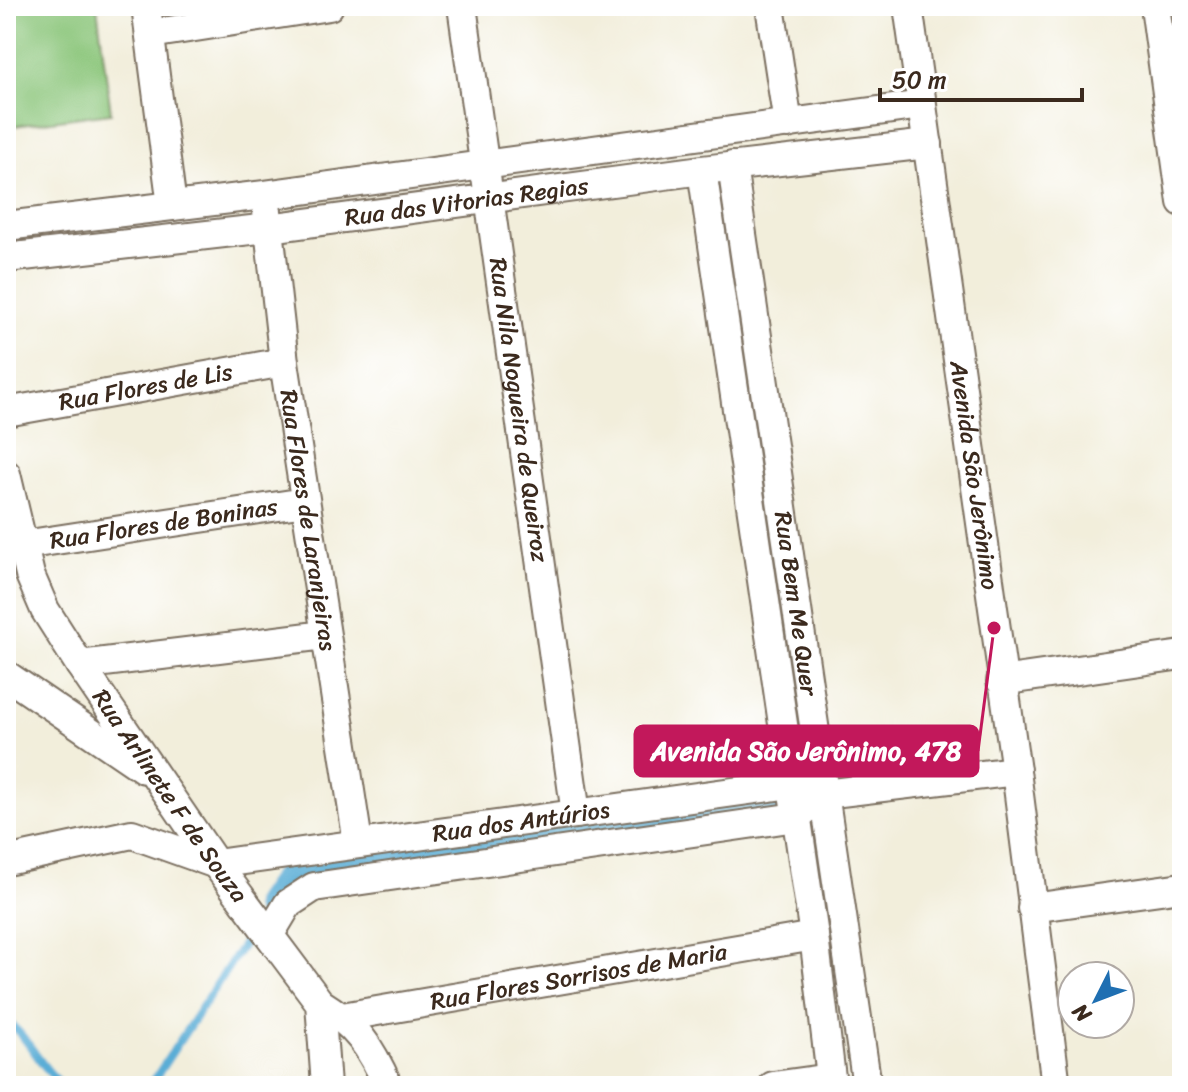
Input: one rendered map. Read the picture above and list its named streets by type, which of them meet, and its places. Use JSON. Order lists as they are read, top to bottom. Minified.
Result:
{"streets":{"street":["Rua das Vitorias Regias","Rua Flores de Lis","Rua Nila Nogueira de Queiroz","Avenida São Jerônimo","Rua Flores de Laranjeiras","Rua Flores de Boninas","Rua Bem Me Quer","Rua Arlinete F de Souza","Rua dos Antúrios","Rua Flores Sorrisos de Maria"]},"crossings":[["Rua das Vitorias Regias","Rua Nila Nogueira de Queiroz"],["Rua das Vitorias Regias","Avenida São Jerônimo"],["Rua das Vitorias Regias","Rua Flores de Laranjeiras"],["Rua das Vitorias Regias","Rua Bem Me Quer"],["Rua Flores de Lis","Rua Flores de Laranjeiras"],["Rua Nila Nogueira de Queiroz","Rua dos Antúrios"],["Avenida São Jerônimo","Rua dos Antúrios"],["Rua Flores de Laranjeiras","Rua Flores de Boninas"],["Rua Flores de Laranjeiras","Rua dos Antúrios"],["Rua Flores de Boninas","Rua Arlinete F de Souza"],["Rua Bem Me Quer","Rua dos Antúrios"],["Rua Bem Me Quer","Rua Flores Sorrisos de Maria"],["Rua Arlinete F de Souza","Rua dos Antúrios"],["Rua Arlinete F de Souza","Rua Flores Sorrisos de Maria"]],"places":["Avenida São Jerônimo, 478"],"scale_bar":"50 m","north":"bottom left"}
